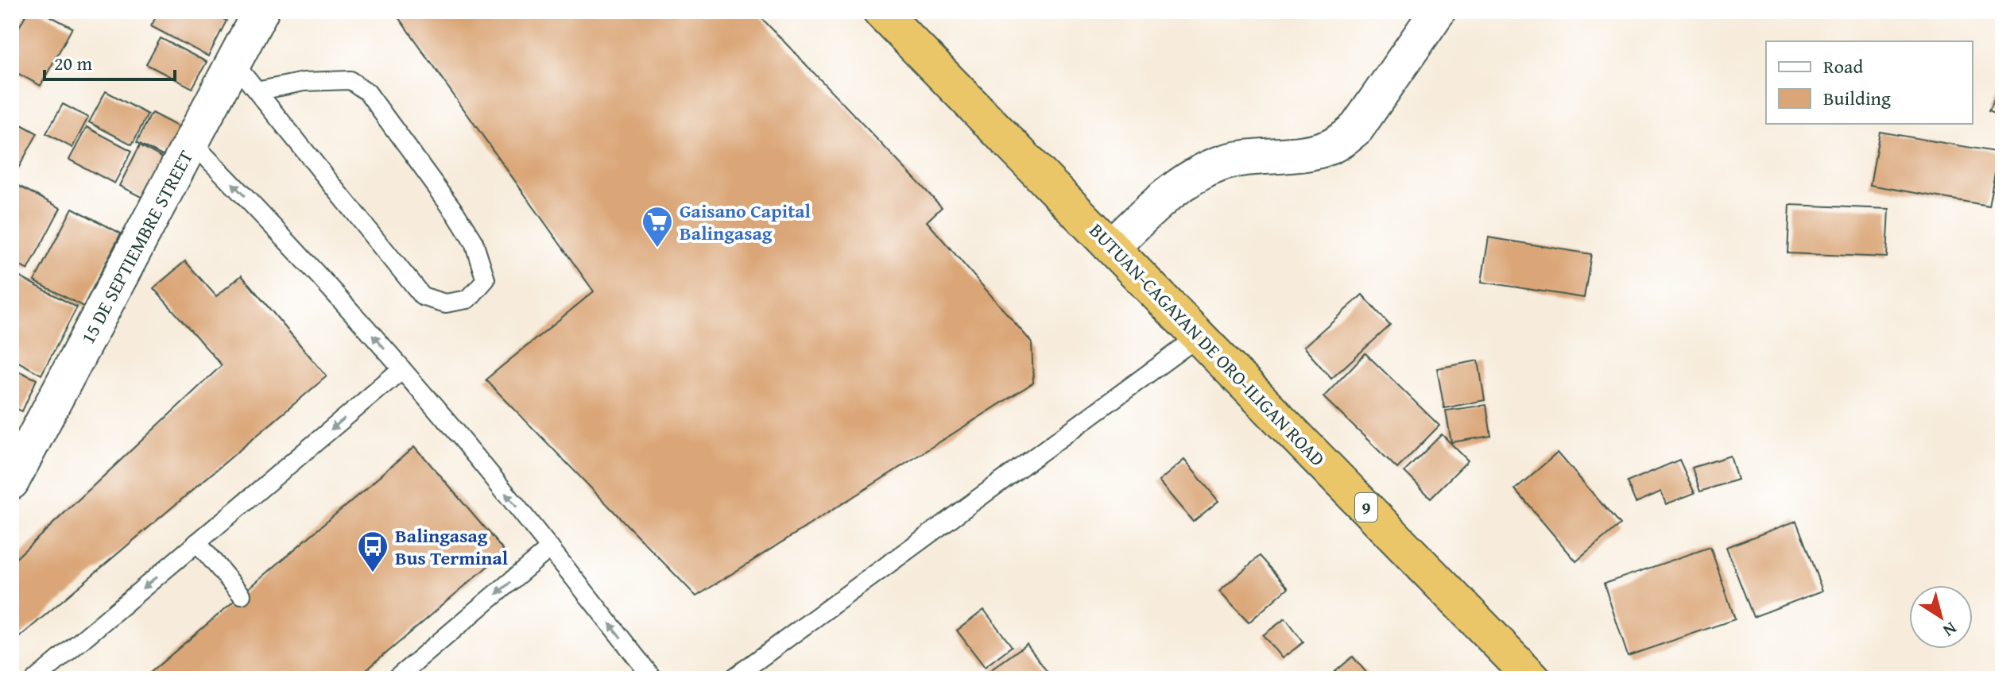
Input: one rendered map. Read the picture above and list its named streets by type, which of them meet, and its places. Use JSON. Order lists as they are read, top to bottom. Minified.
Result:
{"streets":{"highway":["BUTUAN-CAGAYAN DE ORO-ILIGAN ROAD","9"],"street":["15 DE SEPTIEMBRE STREET"]},"places":{"supermarket":["Gaisano Capital Balingasag"],"bus stop":["Balingasag Bus Terminal"]},"legend":["Road","Building"],"scale_bar":"20 m","north":"bottom right"}
